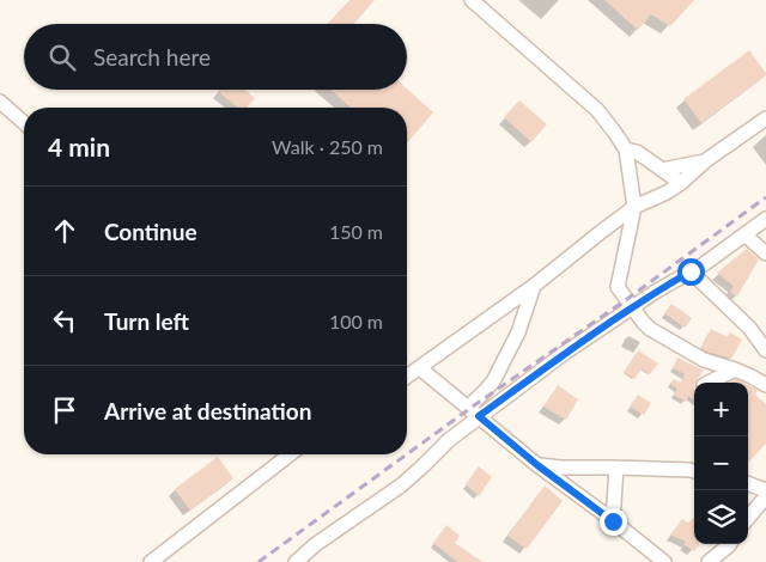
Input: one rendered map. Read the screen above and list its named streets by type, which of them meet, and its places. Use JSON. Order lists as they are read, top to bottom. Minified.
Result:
{"page":{"search":"Search here","heading":["4 min","Walk · 250 m"],"list":[["Continue","150 m"],["Turn left","100 m"],"Arrive at destination"],"map_buttons":["+","−"]}}
